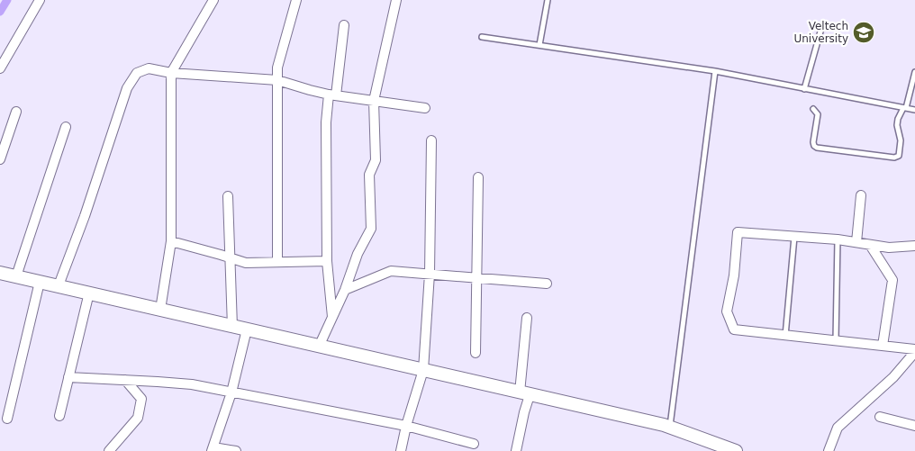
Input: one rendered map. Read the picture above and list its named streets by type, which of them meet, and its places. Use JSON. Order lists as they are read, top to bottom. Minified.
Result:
{"places":{"school or university":["Veltech University"]}}
